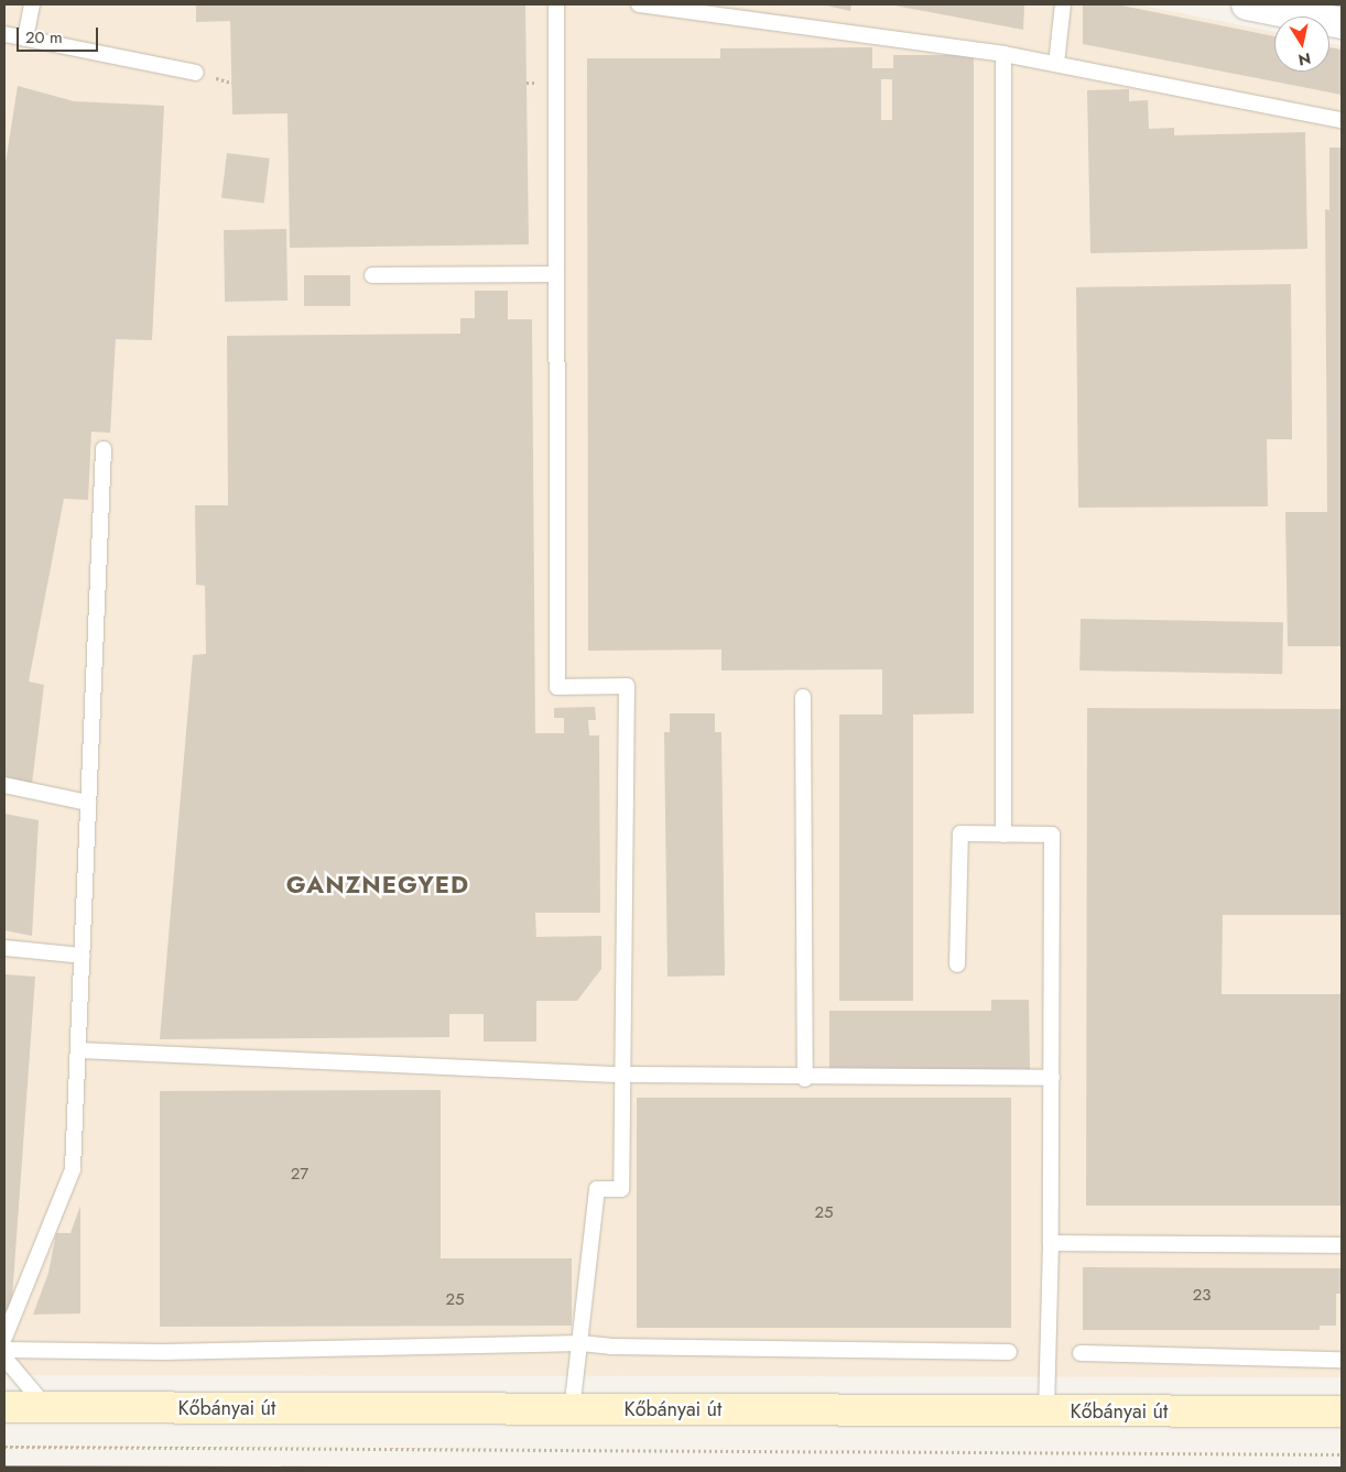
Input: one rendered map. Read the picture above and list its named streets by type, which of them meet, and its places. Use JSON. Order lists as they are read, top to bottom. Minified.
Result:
{"streets":{"main road":["Kőbányai út"]},"districts":["GANZNEGYED"],"house_numbers":["27","25","23","25"],"scale_bar":"20 m","north":"bottom"}
